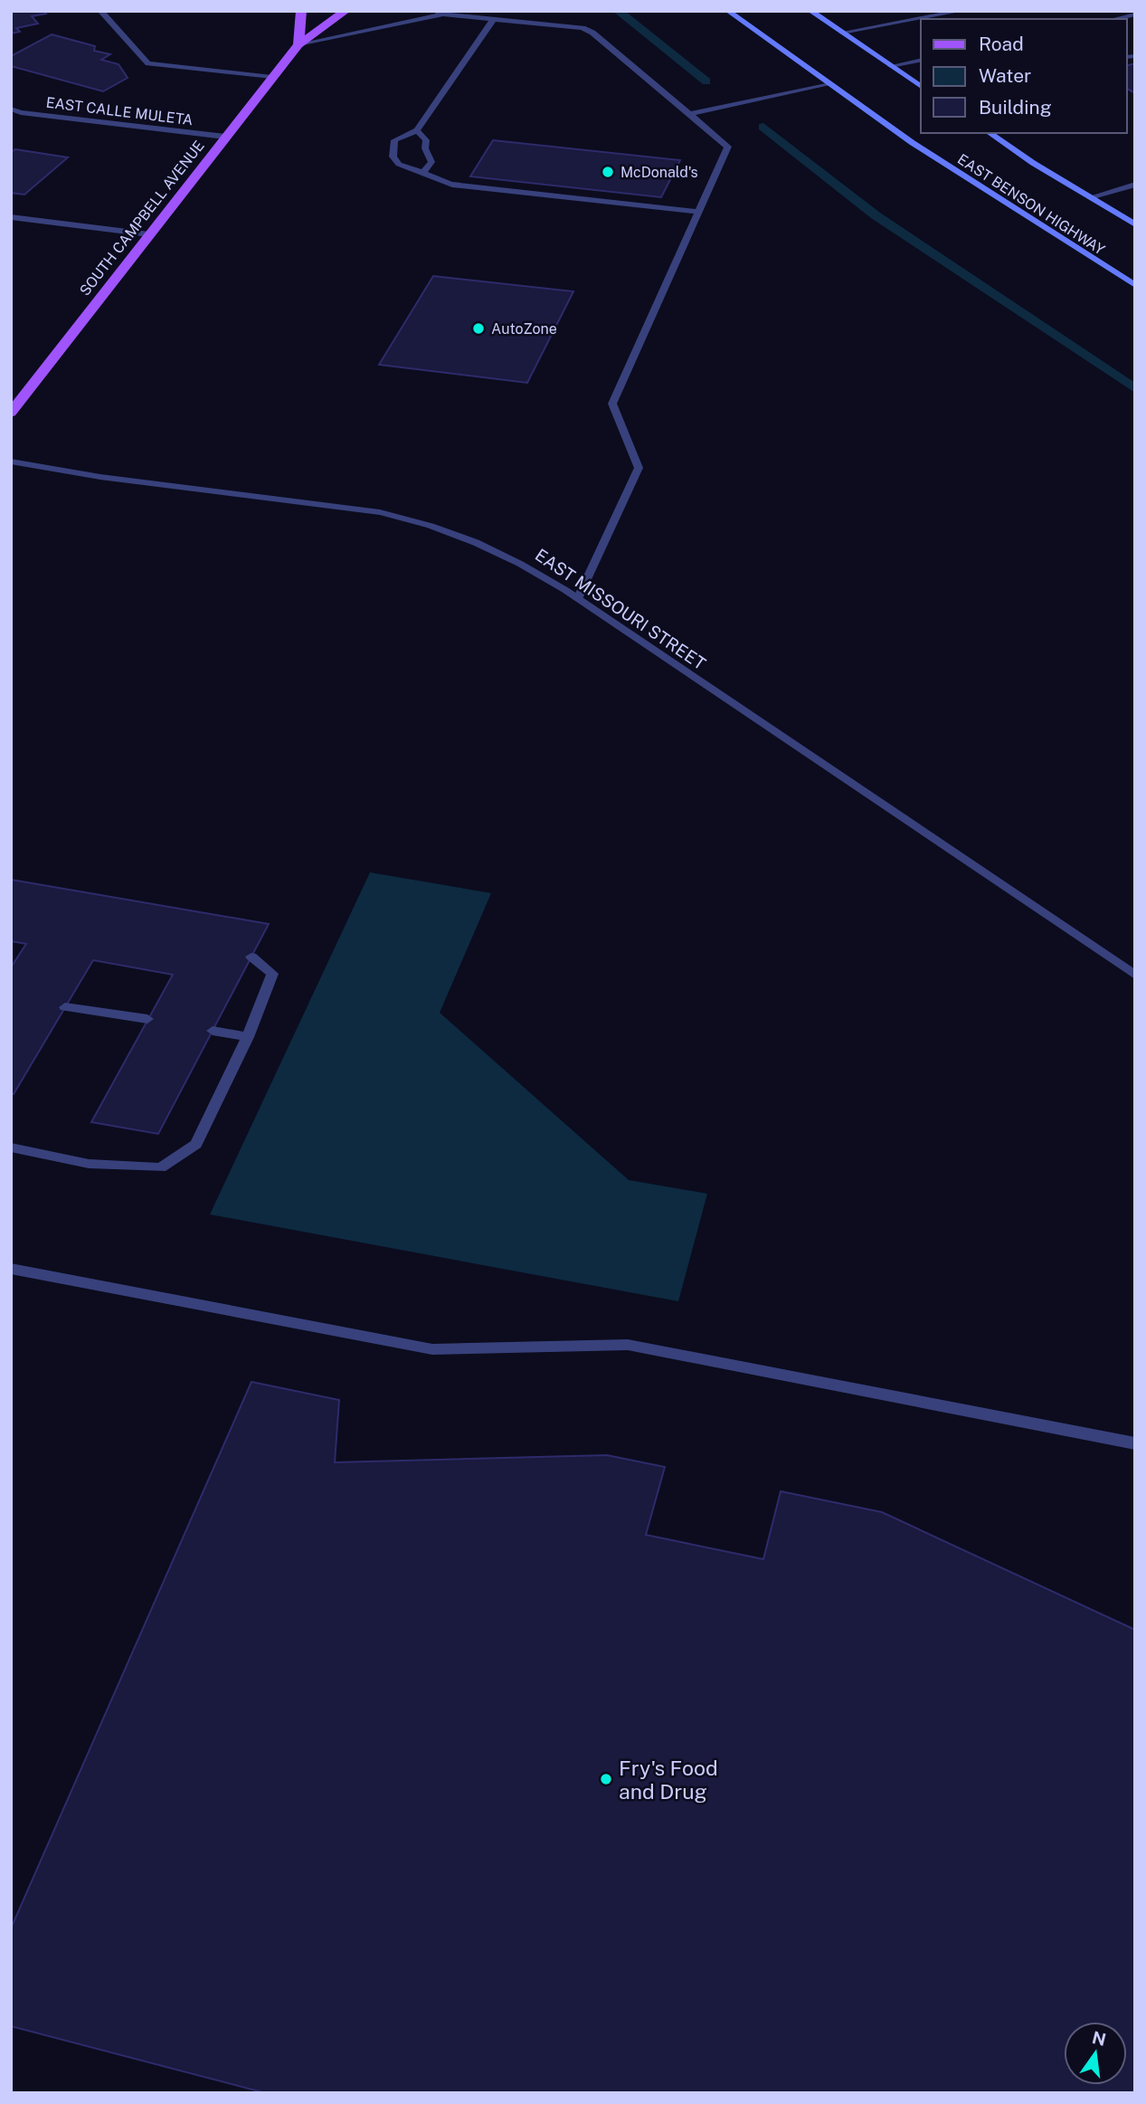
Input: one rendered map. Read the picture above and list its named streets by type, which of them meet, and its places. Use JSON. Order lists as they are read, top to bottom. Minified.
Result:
{"streets":{"main road":["EAST BENSON HIGHWAY","SOUTH CAMPBELL AVENUE"],"street":["EAST CALLE MULETA","EAST MISSOURI STREET"]},"crossings":[["EAST CALLE MULETA","SOUTH CAMPBELL AVENUE"]],"places":["McDonald's","AutoZone","Fry's Food and Drug"],"legend":["Road","Water","Building"],"north":"top"}
